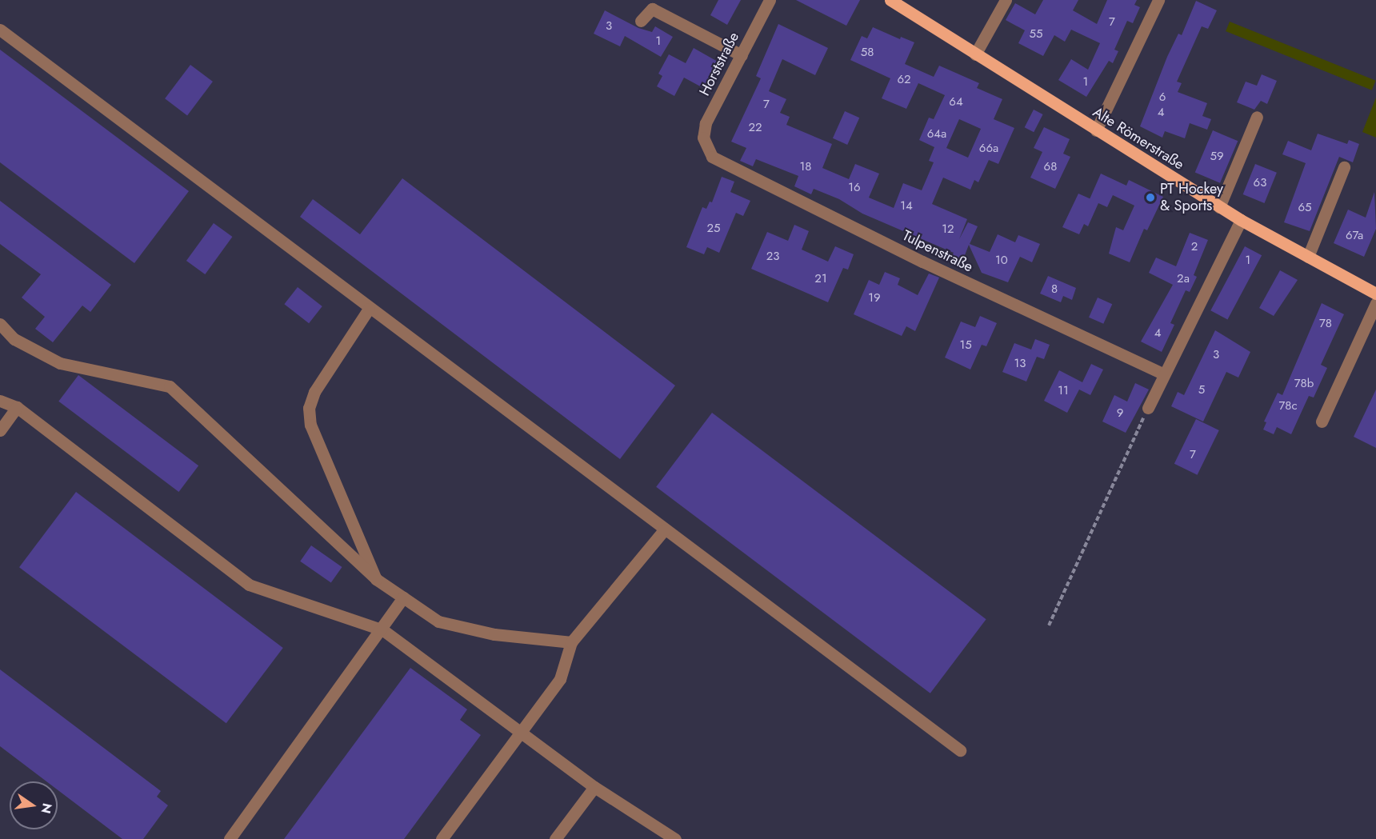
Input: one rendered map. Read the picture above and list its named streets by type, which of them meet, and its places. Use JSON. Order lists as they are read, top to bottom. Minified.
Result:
{"streets":{"main road":["Alte Römerstraße"],"street":["Horststraße","Tulpenstraße"]},"crossings":[["Horststraße","Tulpenstraße"]],"places":["PT Hockey & Sports"],"house_numbers":["7","3","55","1","58","62","1","6","64","7","4","22","64a","66a","59","18","68","63","16","14","65","25","12","67a","2","23","10","1","21","2a","8","19","78","4","15","3","13","78b","5","11","78c","9","7"],"north":"right"}
